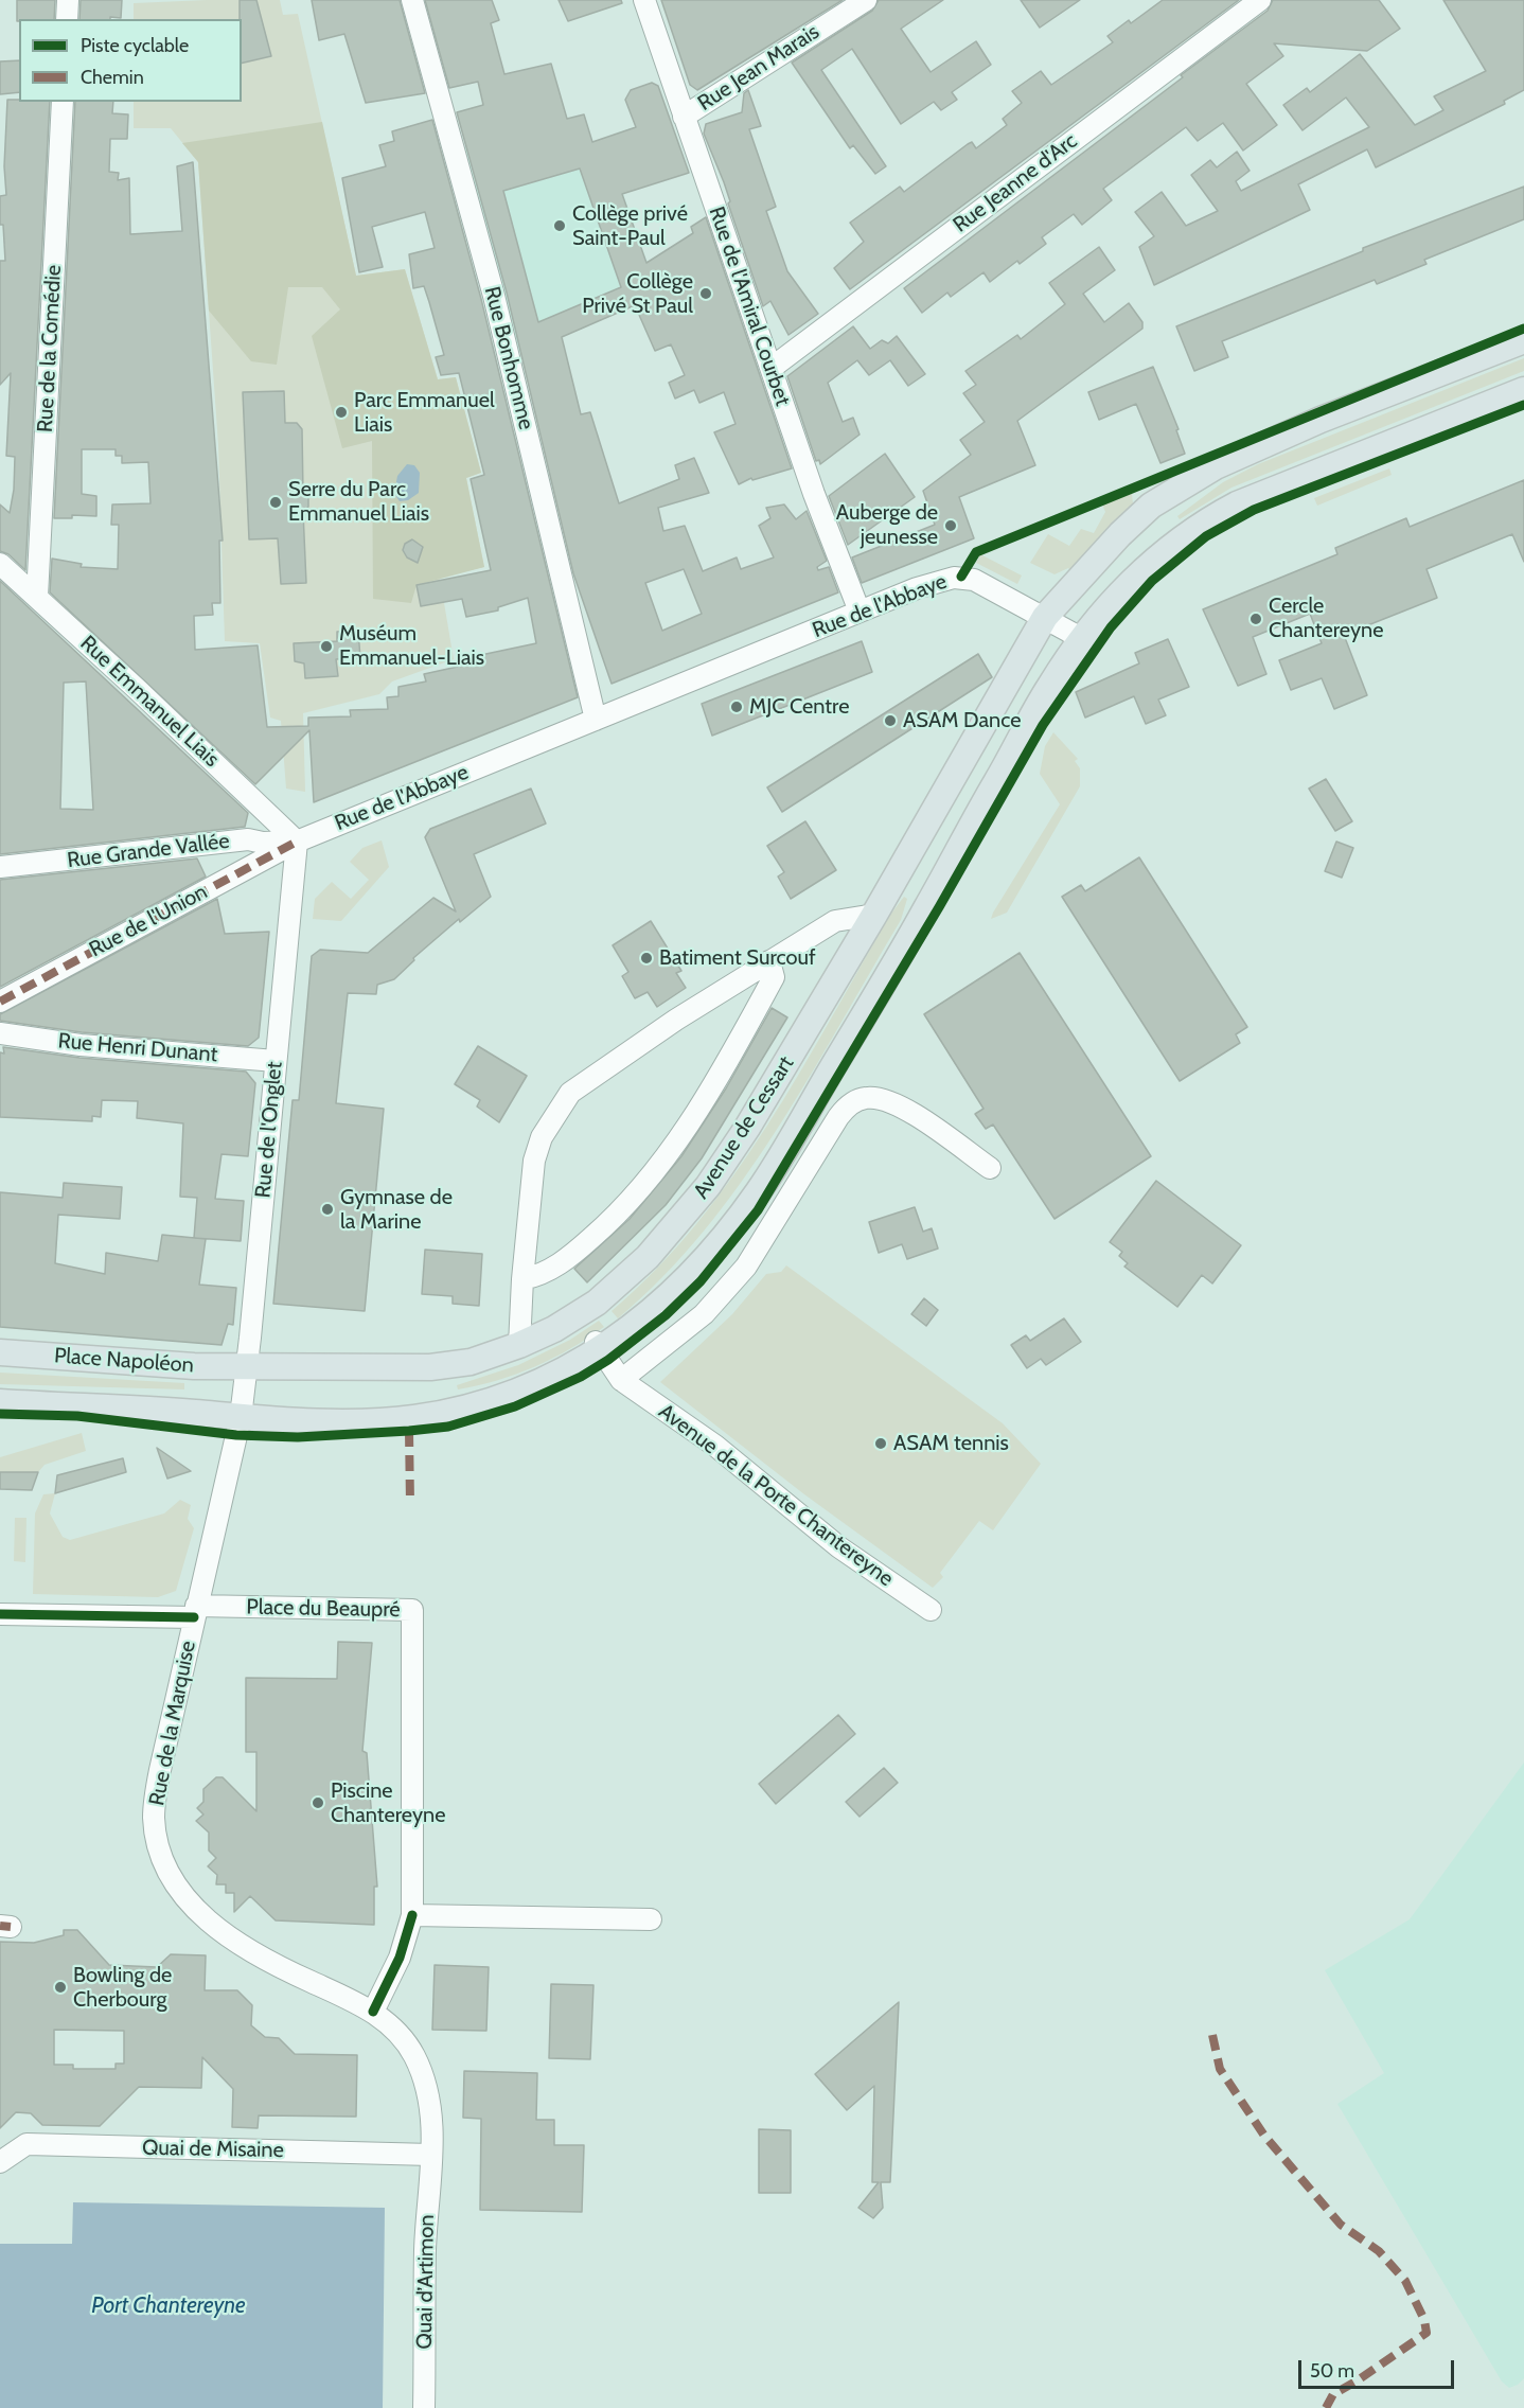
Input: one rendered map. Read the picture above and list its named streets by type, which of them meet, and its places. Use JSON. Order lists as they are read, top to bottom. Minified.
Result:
{"streets":{"main road":["Avenue de Cessart","Place Napoléon"],"street":["Rue Jean Marais","Rue Jeanne d'Arc","Rue de l'Amiral Courbet","Rue de la Comédie","Rue Bonhomme","Rue de l'Abbaye","Rue Emmanuel Liais","Rue Grande Vallée","Rue de l'Union","Rue Henri Dunant","Rue de l'Onglet","Avenue de la Porte Chantereyne","Place du Beaupré","Rue de la Marquise","Quai de Misaine","Quai d’Artimon"]},"crossings":[["Rue Jean Marais","Rue de l'Amiral Courbet"],["Rue Jeanne d'Arc","Rue de l'Amiral Courbet"],["Rue de l'Amiral Courbet","Rue de l'Abbaye"],["Rue de la Comédie","Rue Emmanuel Liais"],["Rue Bonhomme","Rue de l'Abbaye"],["Rue de l'Abbaye","Rue Emmanuel Liais"],["Rue de l'Abbaye","Rue Grande Vallée"],["Rue de l'Abbaye","Rue de l'Union"],["Rue de l'Abbaye","Avenue de Cessart"],["Rue de l'Abbaye","Rue de l'Onglet"],["Rue Emmanuel Liais","Rue Grande Vallée"],["Rue Emmanuel Liais","Rue de l'Union"],["Rue Emmanuel Liais","Rue de l'Onglet"],["Rue Grande Vallée","Rue de l'Union"],["Rue Grande Vallée","Rue de l'Onglet"],["Rue de l'Union","Rue de l'Onglet"],["Rue Henri Dunant","Rue de l'Onglet"],["Avenue de Cessart","Rue de l'Onglet"],["Avenue de Cessart","Place Napoléon"],["Avenue de Cessart","Avenue de la Porte Chantereyne"],["Rue de l'Onglet","Place Napoléon"],["Rue de l'Onglet","Place du Beaupré"],["Rue de l'Onglet","Rue de la Marquise"],["Place du Beaupré","Rue de la Marquise"],["Rue de la Marquise","Quai de Misaine"],["Rue de la Marquise","Quai d’Artimon"],["Quai de Misaine","Quai d’Artimon"]],"water":["Port Chantereyne"],"places":["Collège privé Saint-Paul","Collège Privé St Paul","Parc Emmanuel Liais","Serre du Parc Emmanuel Liais","Auberge de jeunesse","Cercle Chantereyne","Muséum Emmanuel-Liais","MJC Centre","ASAM Dance","Batiment Surcouf","Gymnase de la Marine","ASAM tennis","Piscine Chantereyne","Bowling de Cherbourg"],"legend":["Piste cyclable","Chemin"],"scale_bar":"50 m"}
